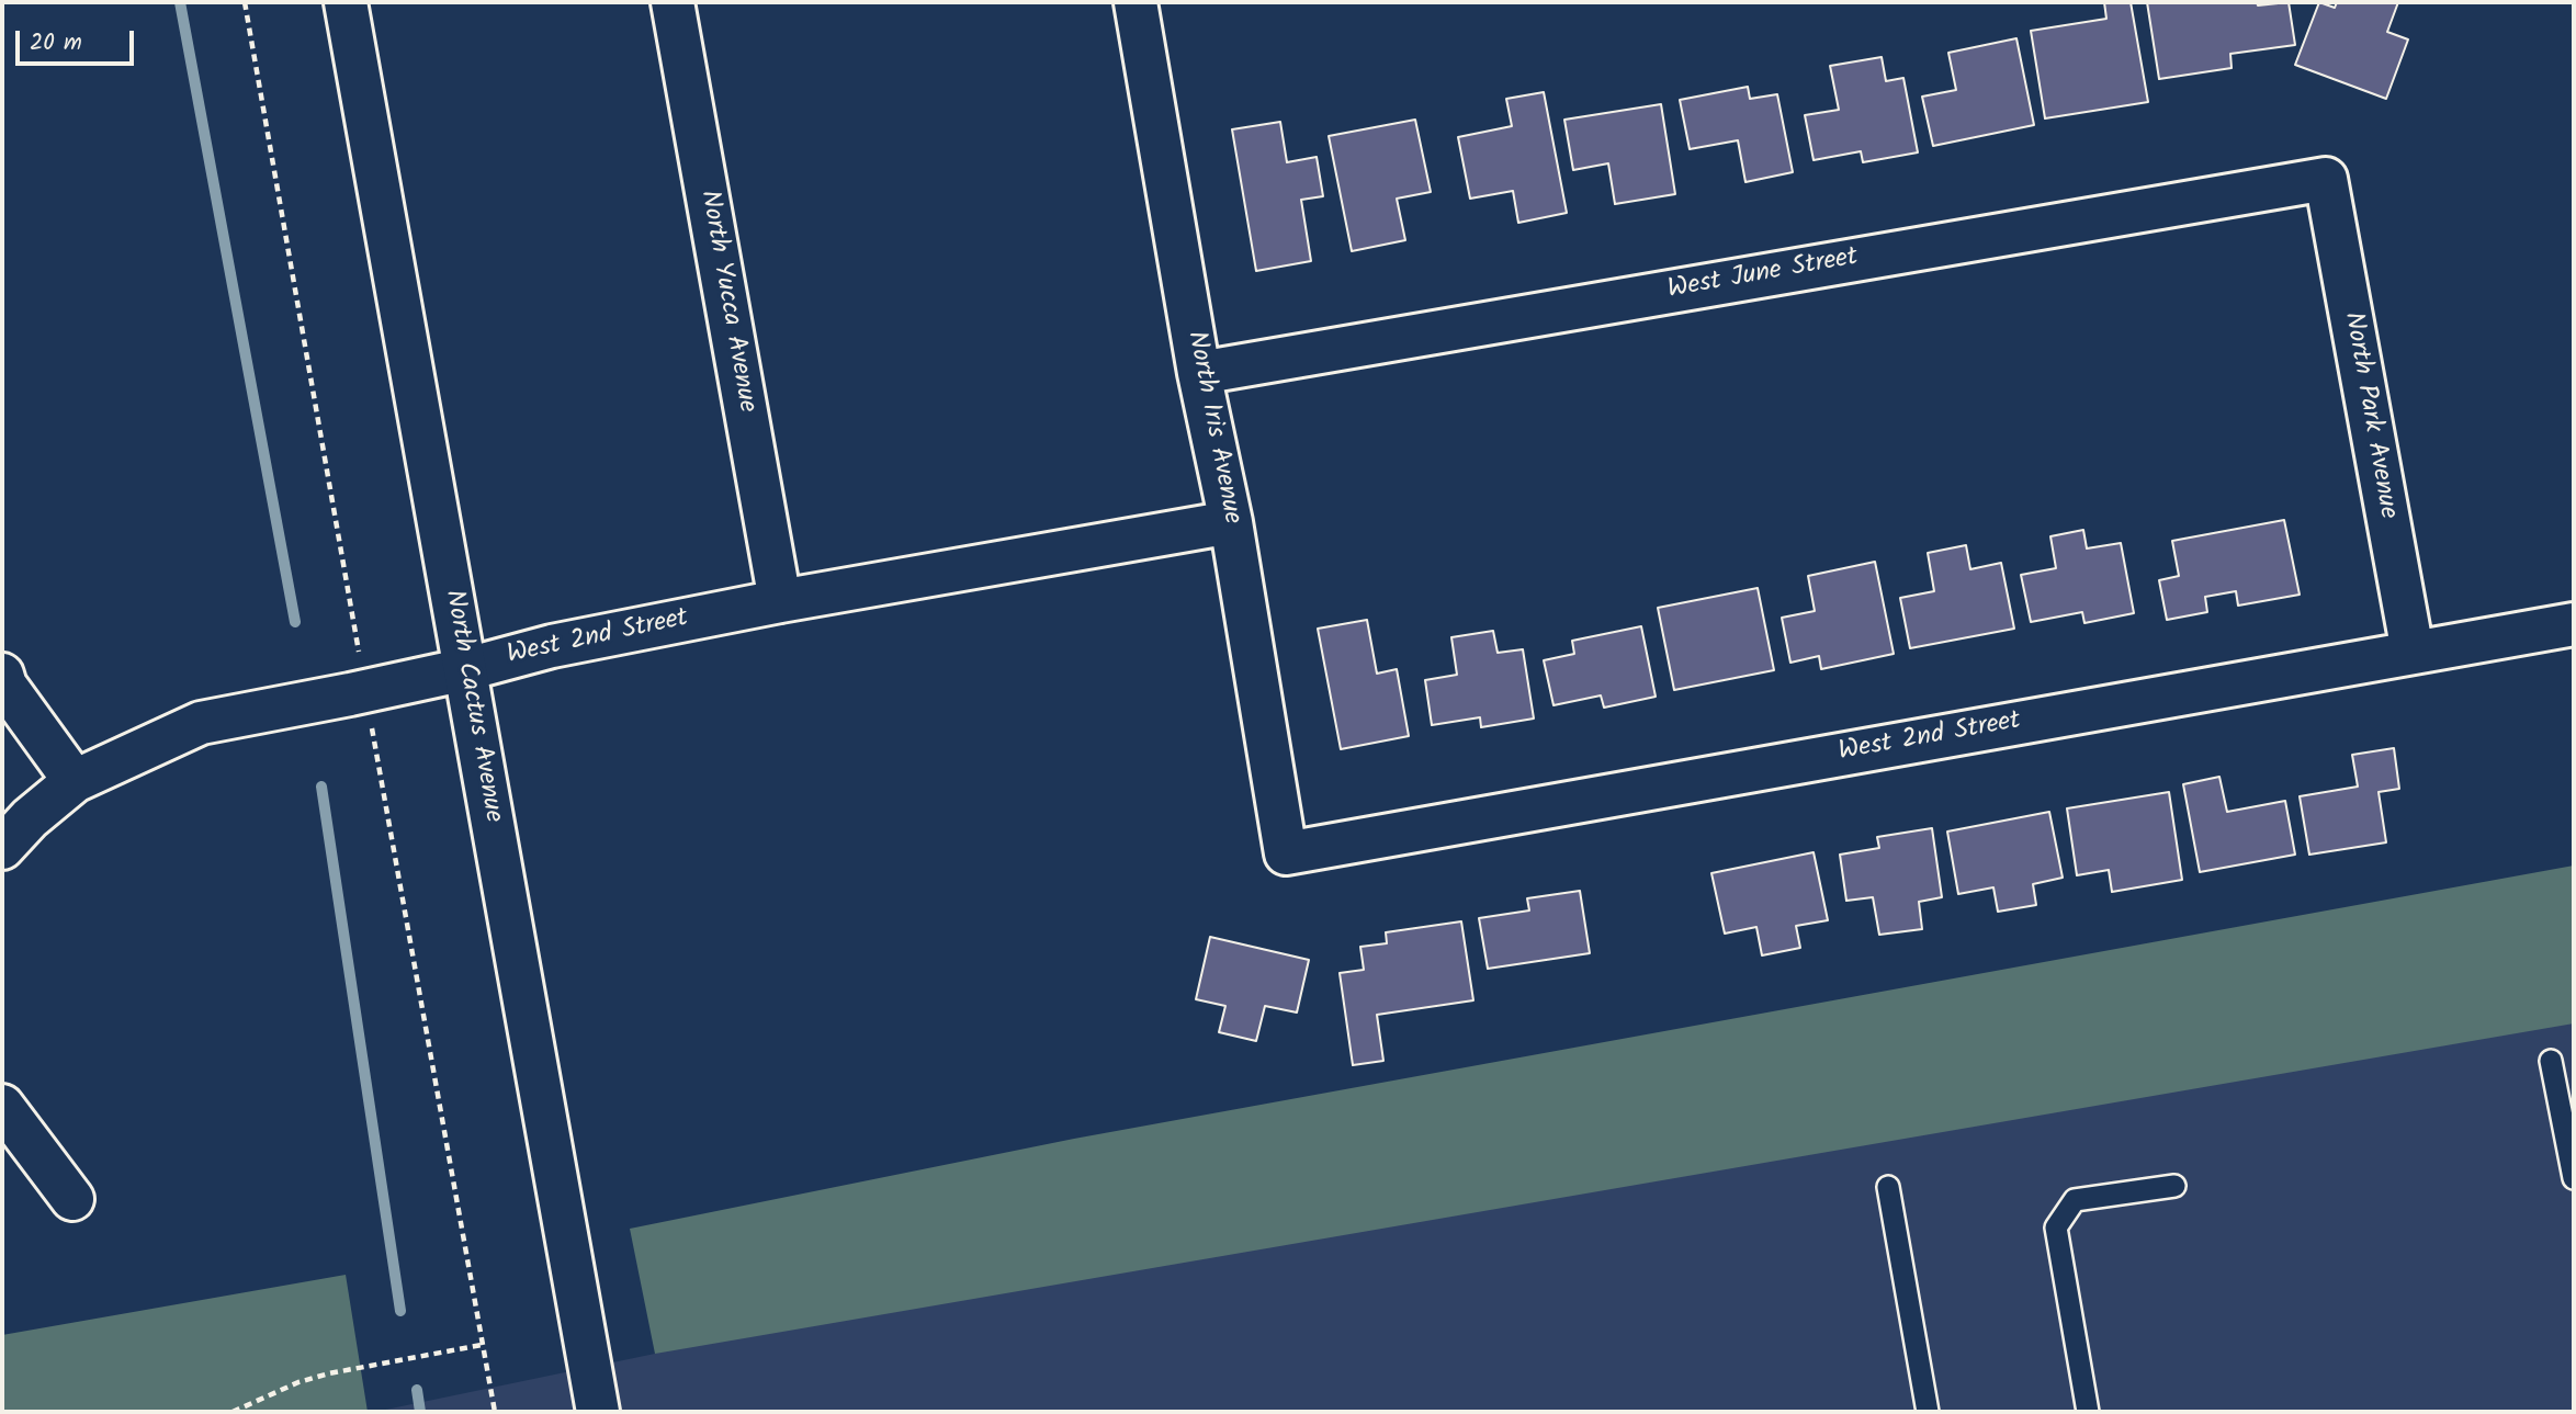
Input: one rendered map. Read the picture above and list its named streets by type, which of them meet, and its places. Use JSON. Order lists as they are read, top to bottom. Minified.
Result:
{"streets":{"street":["West June Street","North Yucca Avenue","North Park Avenue","North Iris Avenue","West 2nd Street","North Cactus Avenue"]},"crossings":[["West June Street","North Park Avenue"],["West June Street","North Iris Avenue"],["North Yucca Avenue","West 2nd Street"],["North Park Avenue","West 2nd Street"],["North Iris Avenue","West 2nd Street"],["West 2nd Street","North Cactus Avenue"]],"scale_bar":"20 m"}
